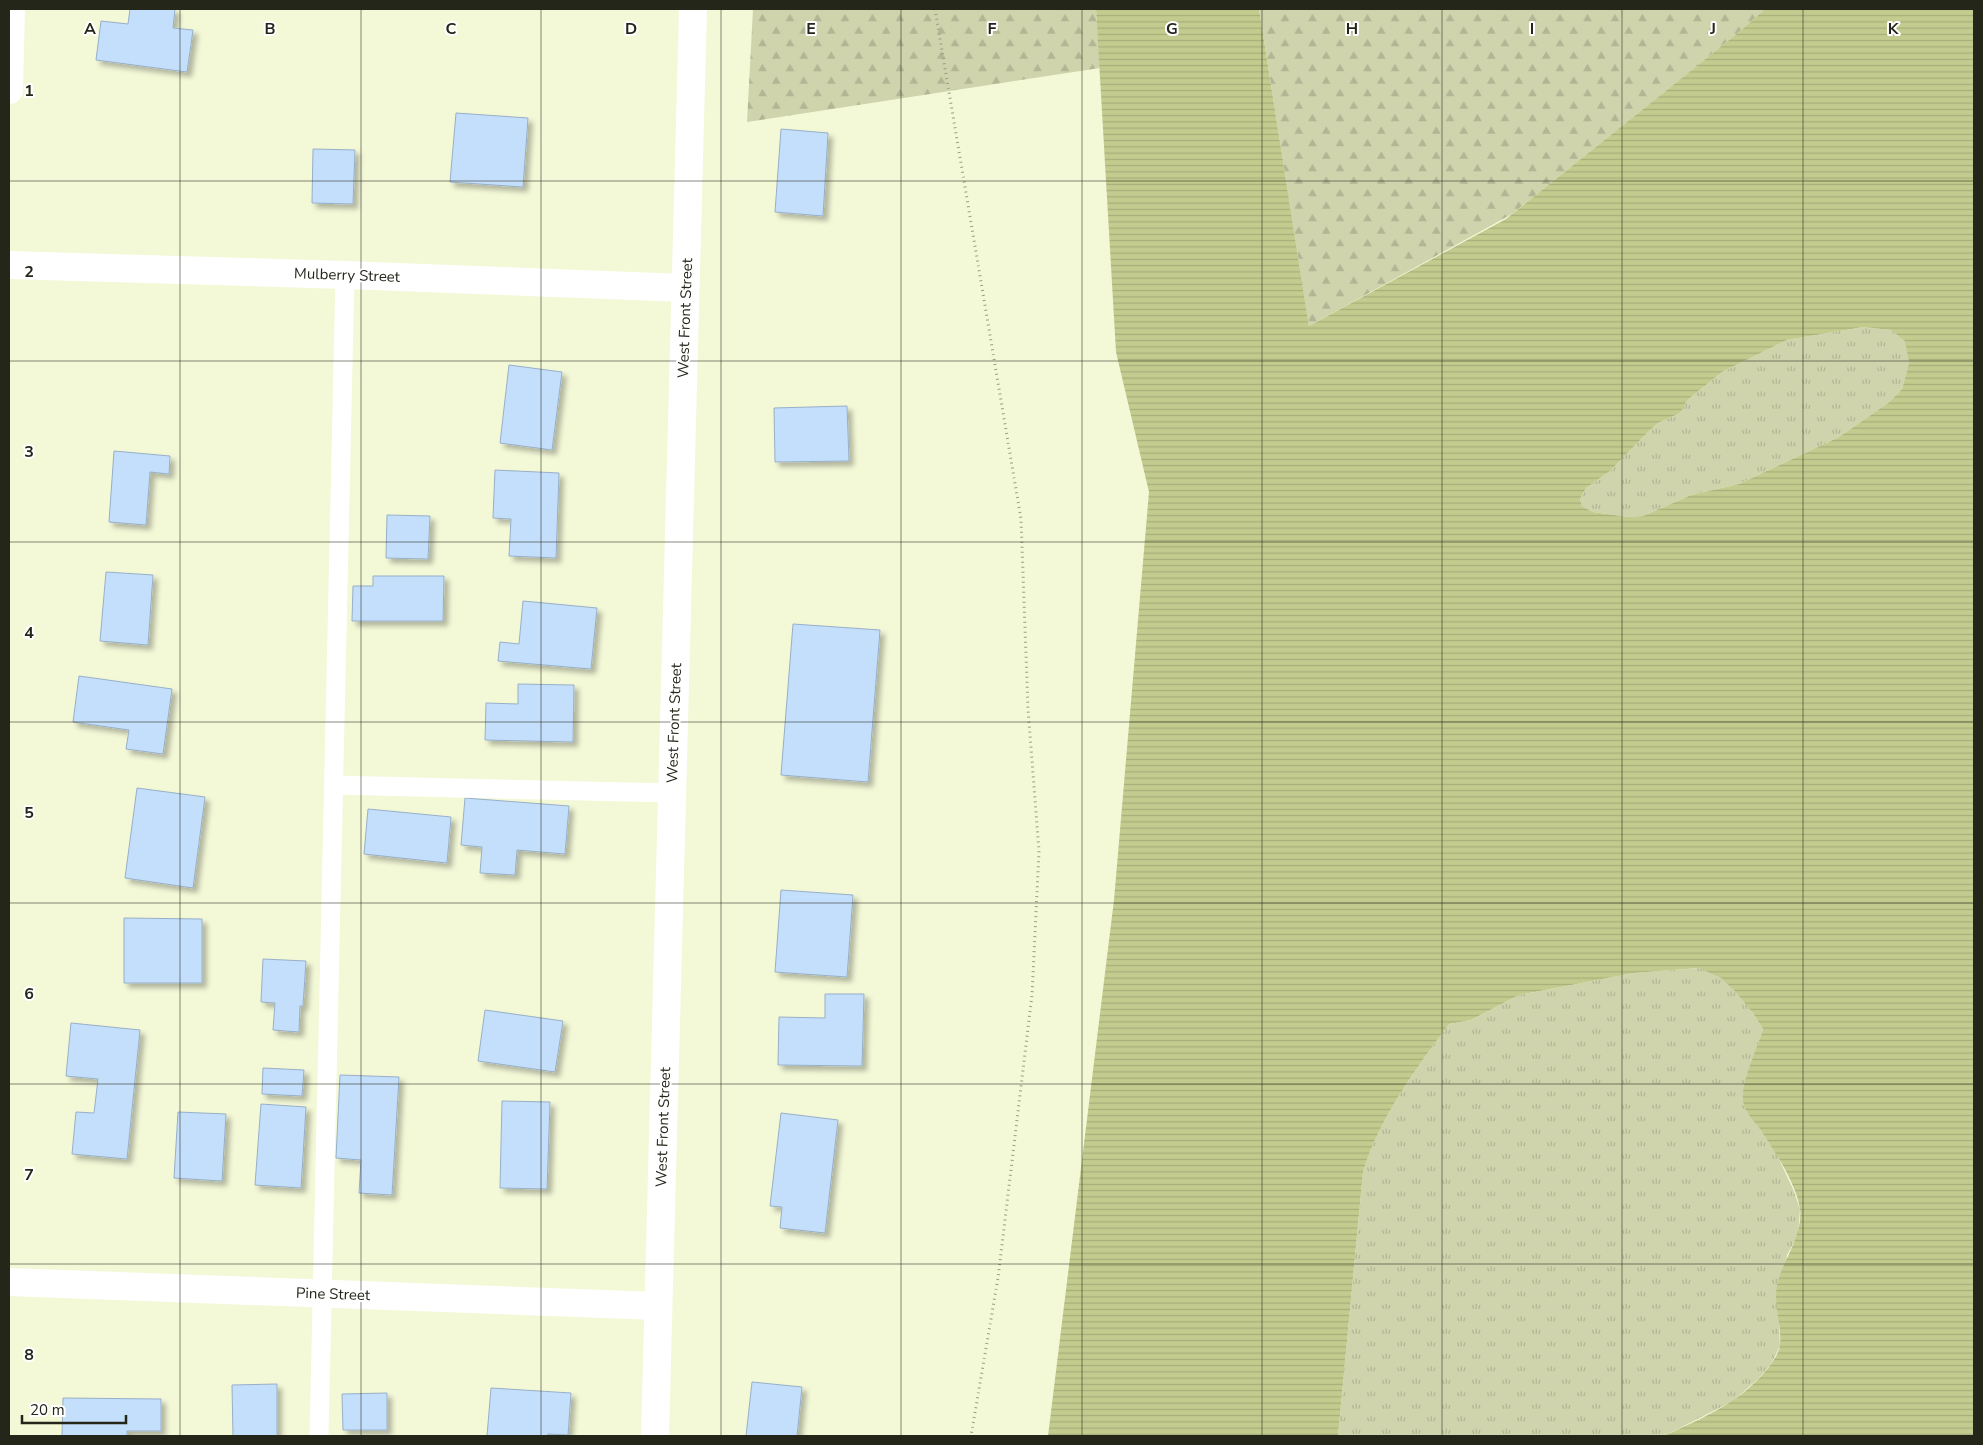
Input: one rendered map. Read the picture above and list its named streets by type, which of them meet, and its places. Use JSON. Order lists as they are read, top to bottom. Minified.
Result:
{"streets":{"main road":["Mulberry Street","West Front Street","Pine Street"]},"crossings":[["Mulberry Street","West Front Street"],["West Front Street","Pine Street"]],"scale_bar":"20 m","grid":{"columns":["A","B","C","D","E","F","G","H","I","J","K"],"rows":["1","2","3","4","5","6","7","8"]}}
